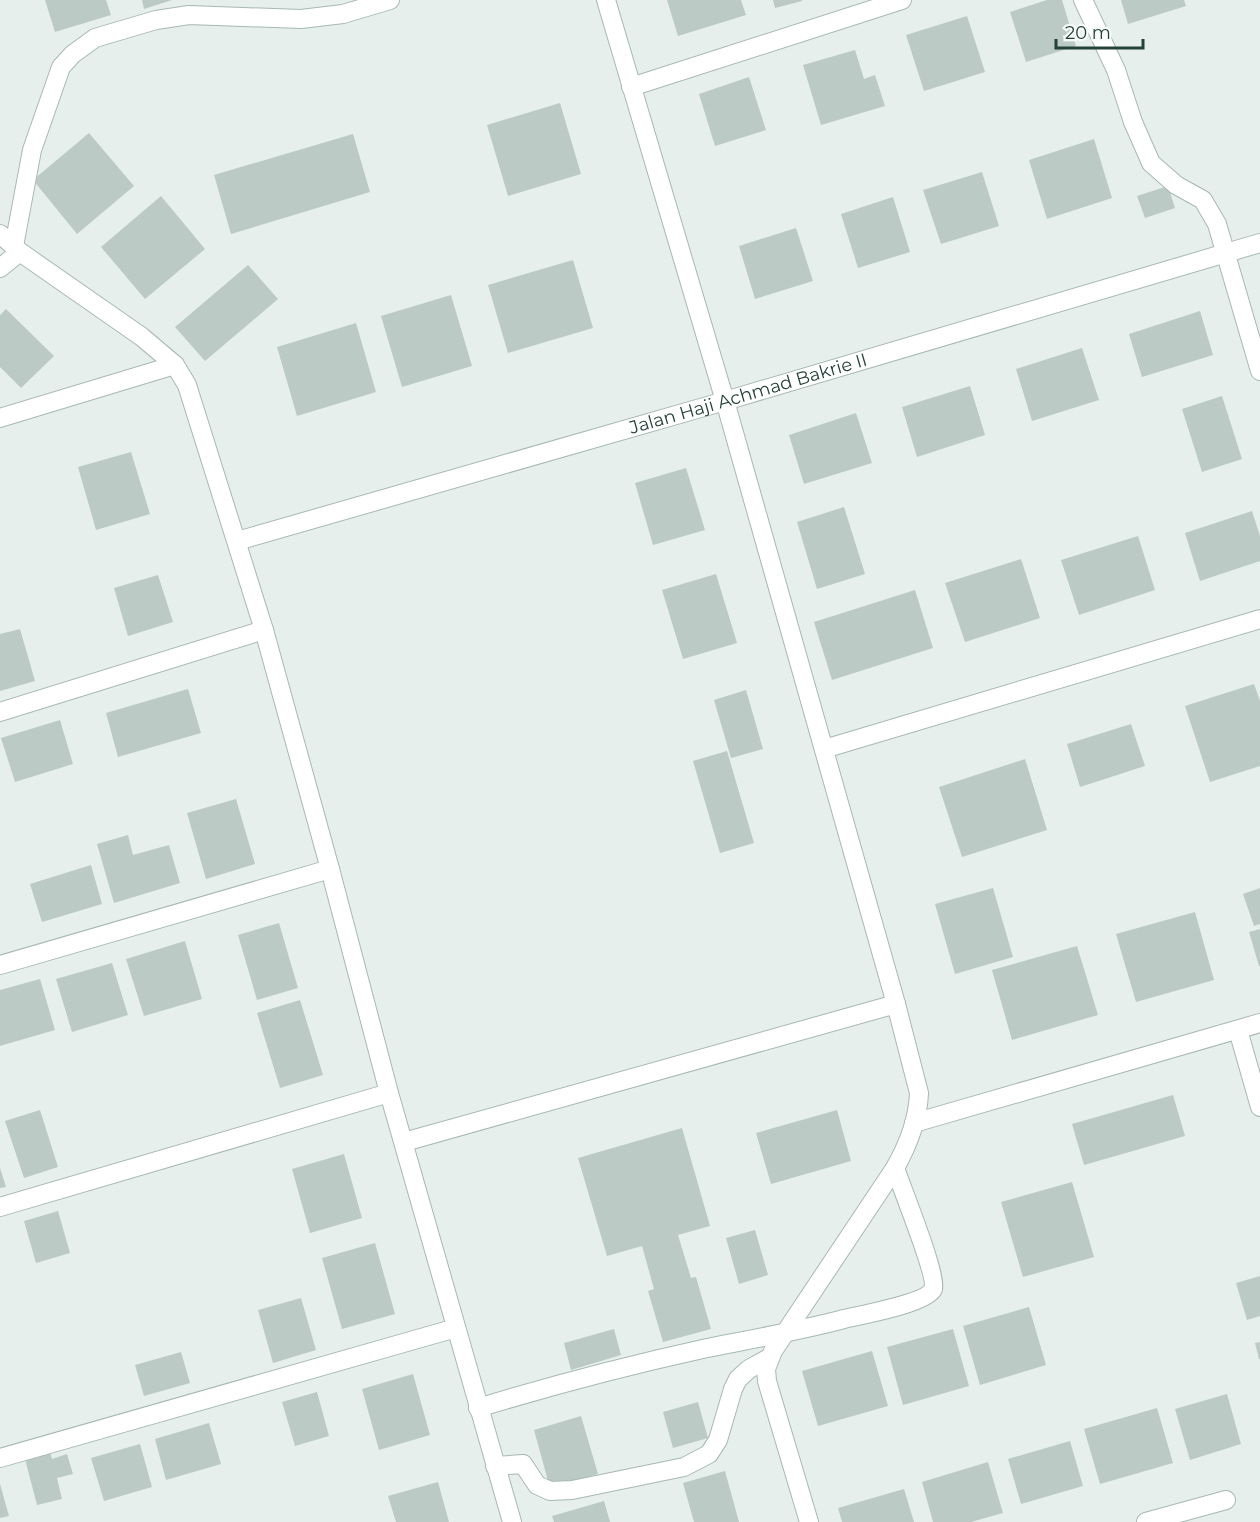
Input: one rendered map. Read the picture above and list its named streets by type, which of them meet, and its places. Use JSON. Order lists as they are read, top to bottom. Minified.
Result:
{"streets":{"street":["Jalan Haji Achmad Bakrie II"]},"scale_bar":"20 m"}
